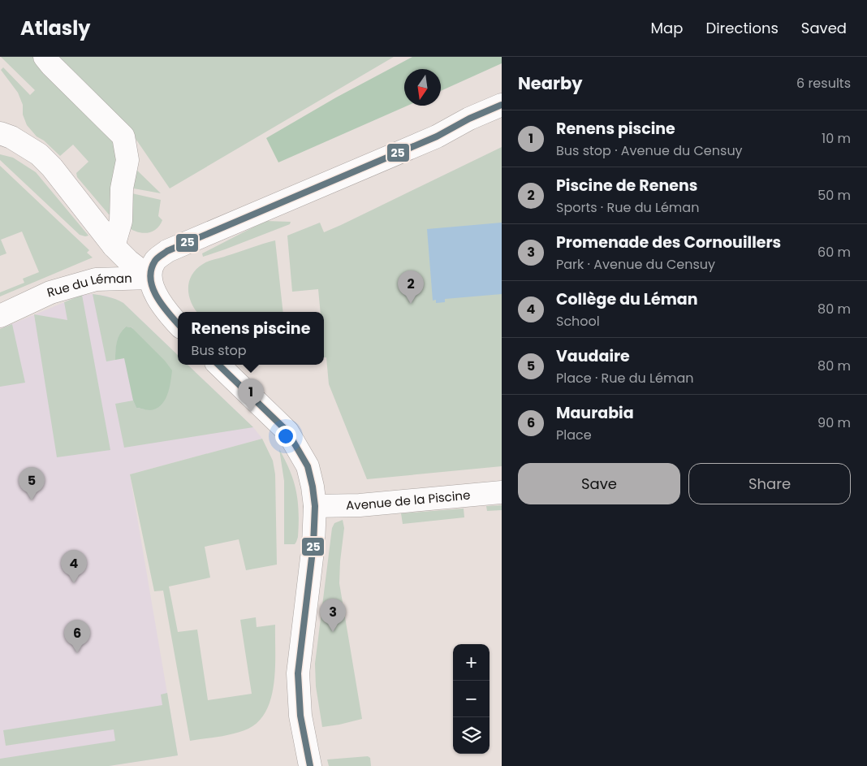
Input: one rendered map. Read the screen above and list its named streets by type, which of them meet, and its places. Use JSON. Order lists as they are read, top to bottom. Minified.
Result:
{"streets":{"street":["Rue du Léman","Avenue de la Piscine"]},"lines":["transit line 25"],"north":"bottom","page":{"header":"Atlasly","nav":["Map","Directions","Saved"],"heading":["Nearby","6 results"],"list":[{"mark":"1","name":"Renens piscine","note":"Bus stop · Avenue du Censuy","value":"10 m"},{"mark":"2","name":"Piscine de Renens","note":"Sports · Rue du Léman","value":"50 m"},{"mark":"3","name":"Promenade des Cornouillers","note":"Park · Avenue du Censuy","value":"60 m"},{"mark":"4","name":"Collège du Léman","note":"School","value":"80 m"},{"mark":"5","name":"Vaudaire","note":"Place · Rue du Léman","value":"80 m"},{"mark":"6","name":"Maurabia","note":"Place","value":"90 m"}],"pins":["2","1","5","4","3","6"],"popup":["Renens piscine","Bus stop"],"buttons":["Save","Share"],"map_buttons":["+","−"]}}
